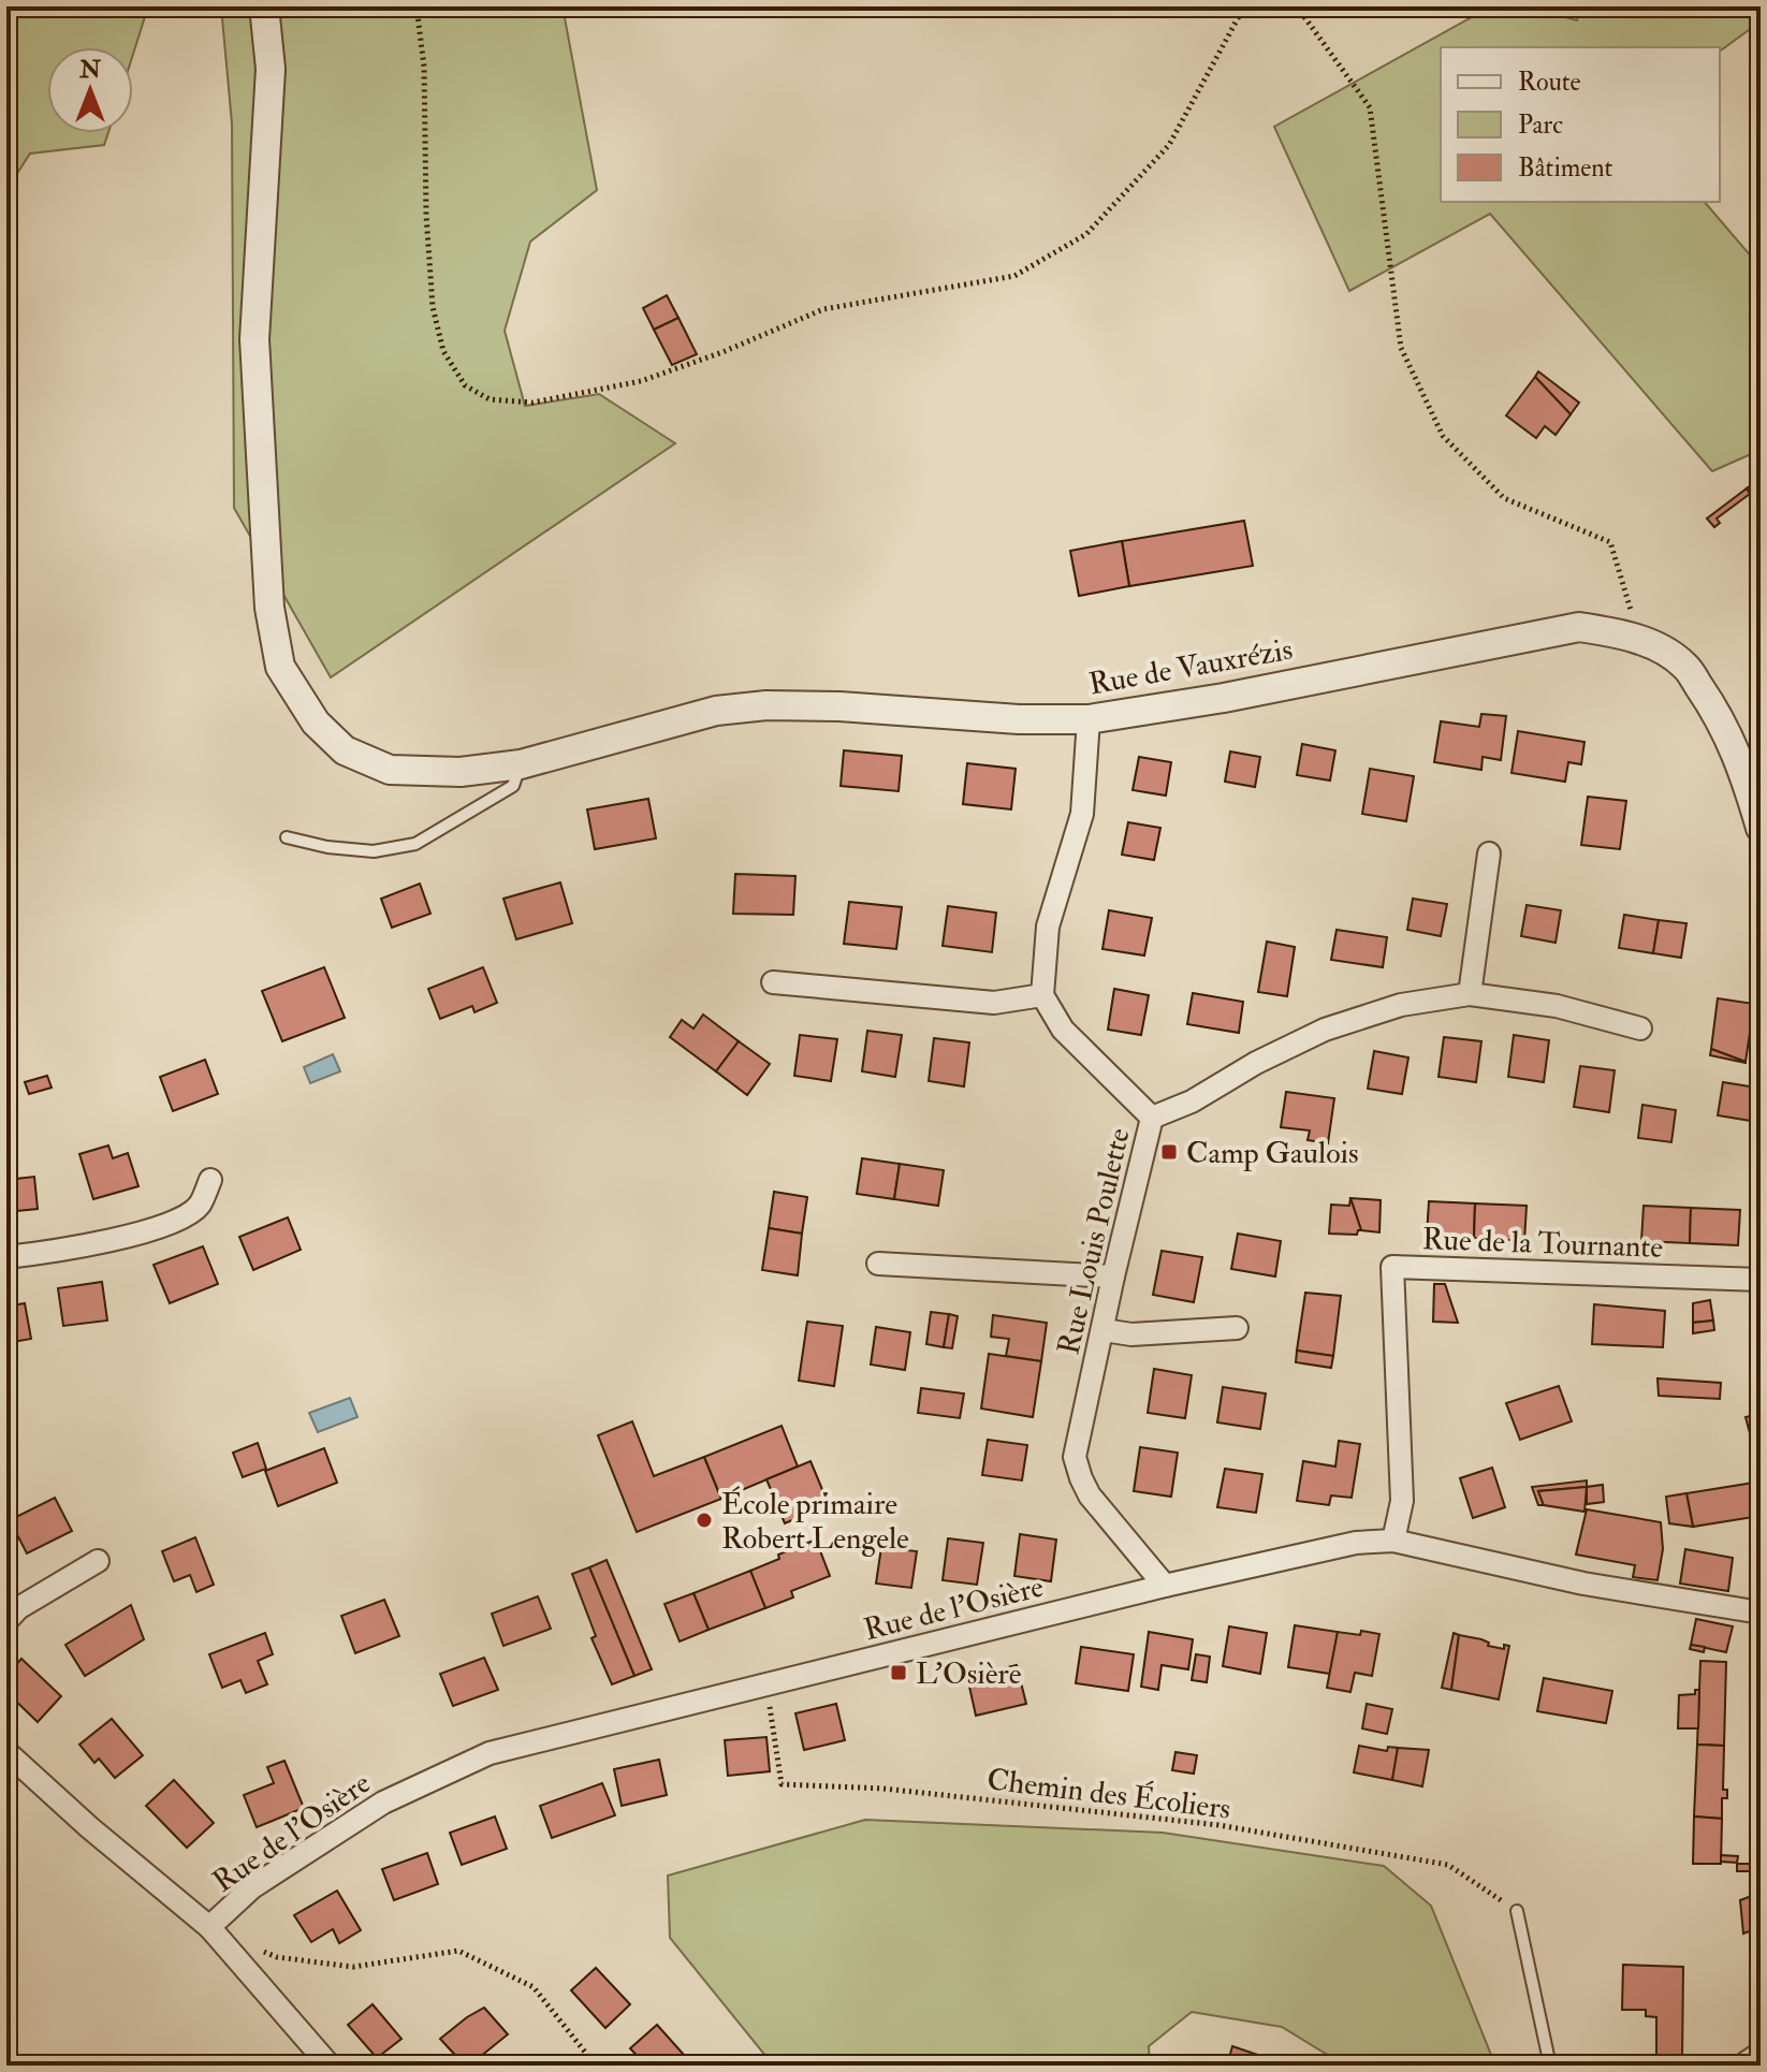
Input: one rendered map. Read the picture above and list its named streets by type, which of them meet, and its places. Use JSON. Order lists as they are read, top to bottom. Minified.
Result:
{"streets":{"street":["Rue de Vauxrézis","Rue Louis Poulette","Rue de la Tournante","Rue de l'Osière"],"path":["Chemin des Écoliers"]},"crossings":[["Rue Louis Poulette","Rue de l'Osière"],["Rue de la Tournante","Rue de l'Osière"],["Rue de l'Osière","Chemin des Écoliers"]],"places":{"transit":["Camp Gaulois","L'Osière"],"other":["École primaire Robert Lengele"]},"legend":["Route","Parc","Bâtiment"],"north":"top"}
